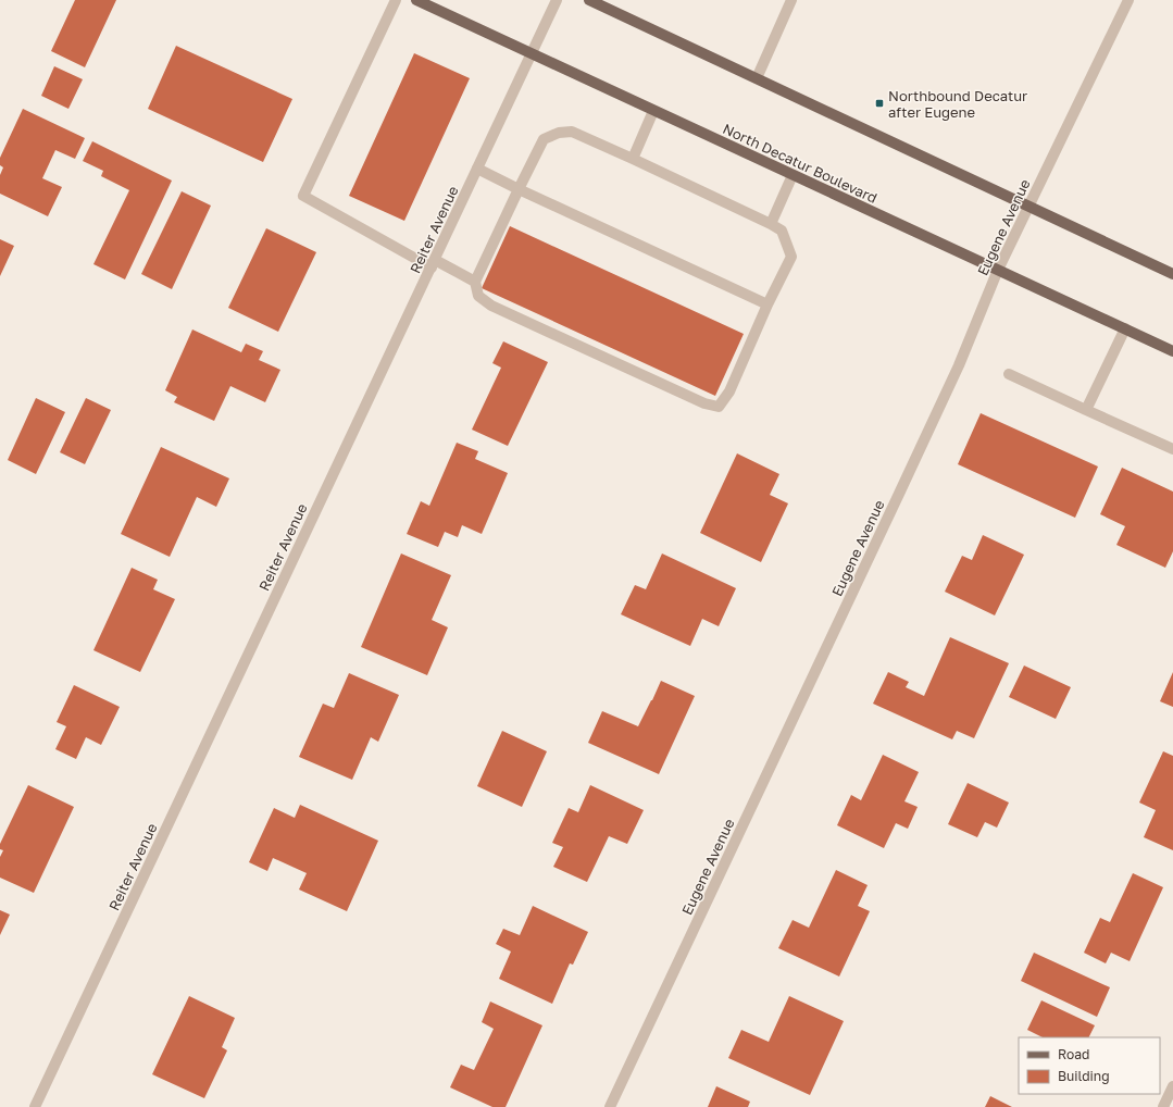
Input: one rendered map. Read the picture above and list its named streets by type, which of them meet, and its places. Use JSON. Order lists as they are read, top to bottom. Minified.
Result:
{"streets":{"main road":["North Decatur Boulevard"],"street":["Eugene Avenue","Reiter Avenue"]},"crossings":[["North Decatur Boulevard","Eugene Avenue"],["North Decatur Boulevard","Reiter Avenue"]],"places":{"transit":["Northbound Decatur after Eugene"]},"legend":["Road","Building"]}
